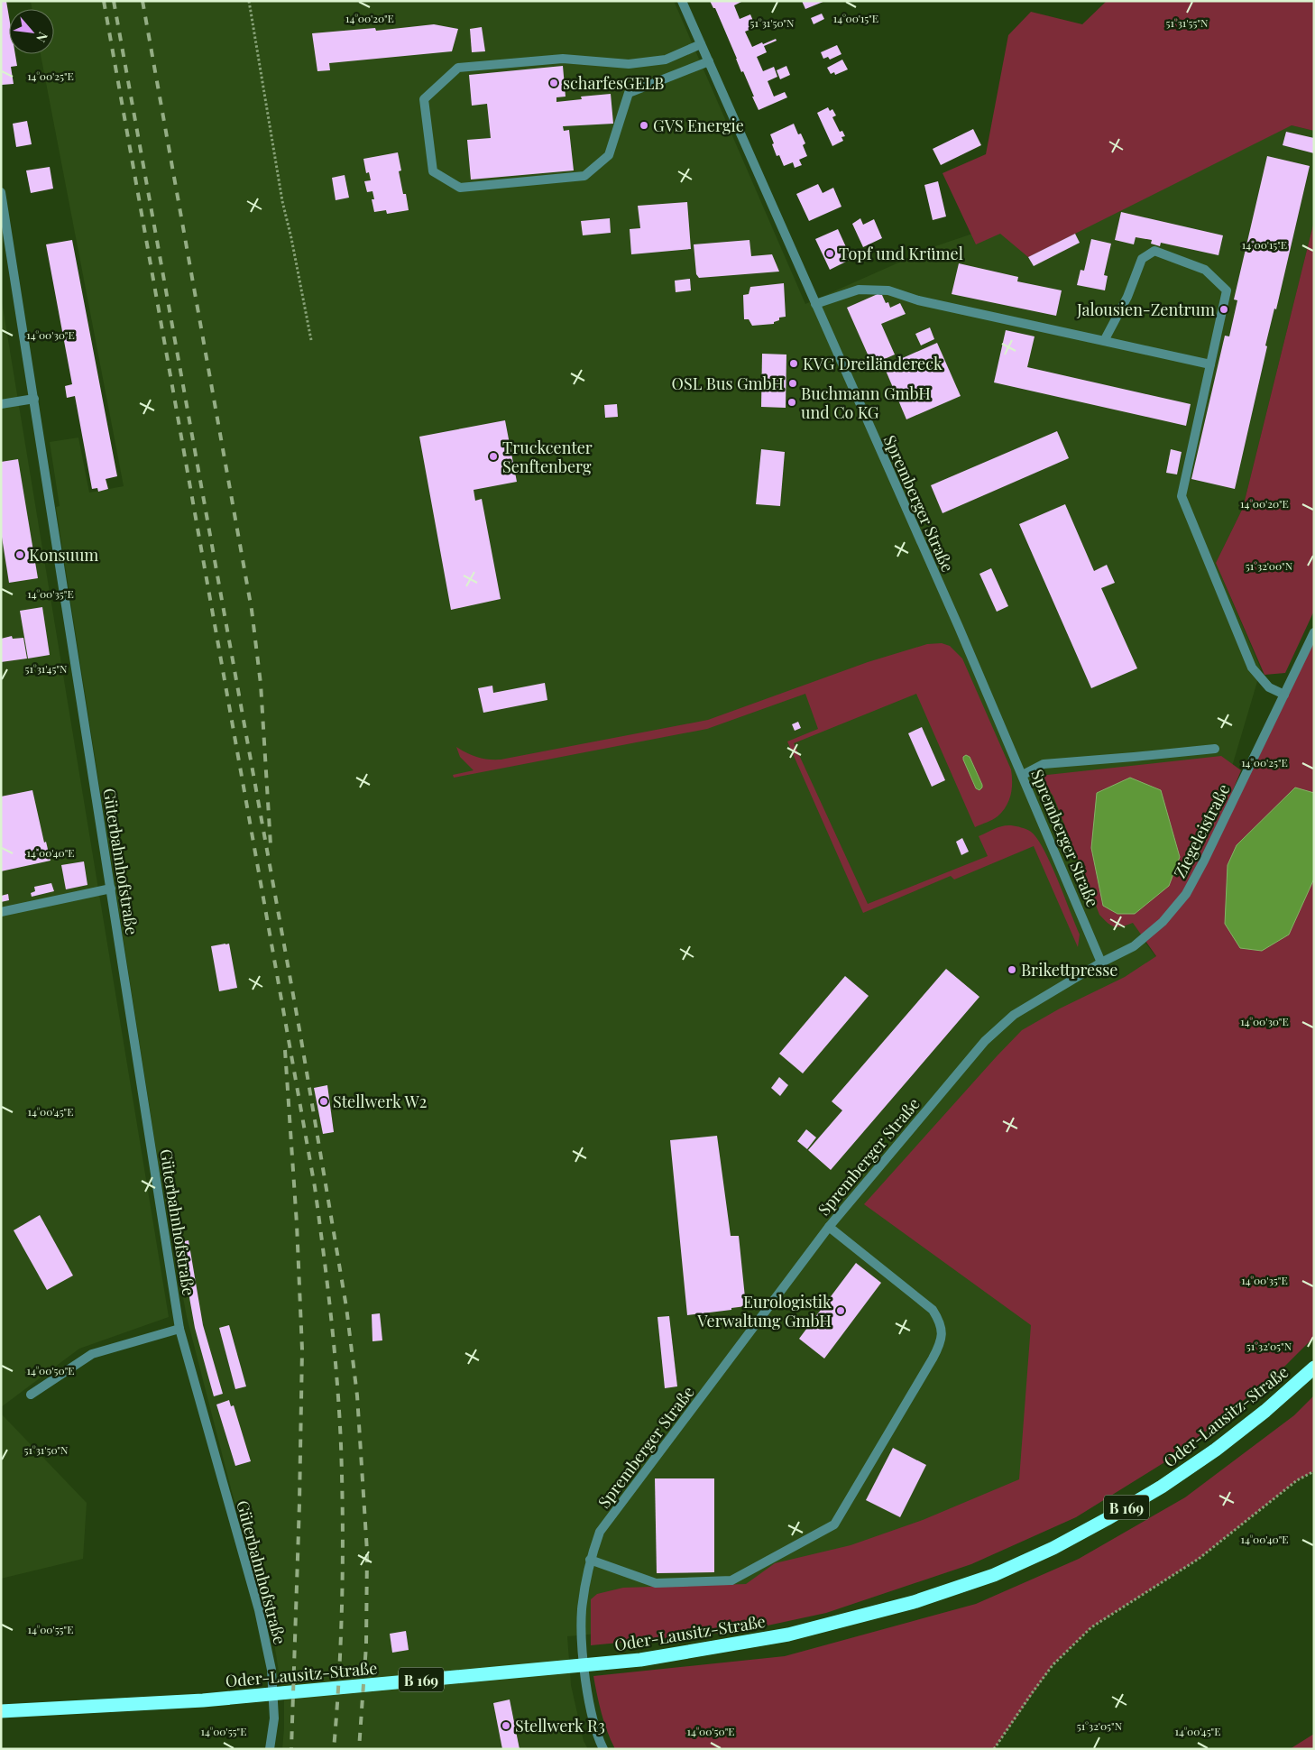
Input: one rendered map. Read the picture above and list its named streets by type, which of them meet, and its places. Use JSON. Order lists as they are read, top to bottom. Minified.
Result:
{"streets":{"highway":["Oder-Lausitz-Straße","B 169"],"street":["Spremberger Straße","Ziegeleistraße","Güterbahnhofstraße"]},"crossings":[["Spremberger Straße","Ziegeleistraße"]],"places":["scharfesGELB","GVS Energie","Topf und Krümel","Jalousien-Zentrum","KVG Dreiländereck","OSL Bus GmbH","Buchmann GmbH und Co KG","Truckcenter Senftenberg","Konsuum","Brikettpresse","Stellwerk W2","Eurologistik Verwaltung GmbH","Stellwerk R3"],"north":"bottom right","coordinates":["14°00'20\"E","14°00'15\"E","51°31'50\"N","51°31'55\"N","14°00'25\"E","14°00'30\"E","51°32'00\"N","14°00'35\"E","51°31'45\"N","14°00'40\"E","14°00'45\"E","51°32'05\"N","14°00'50\"E","14°00'55\"E"]}
